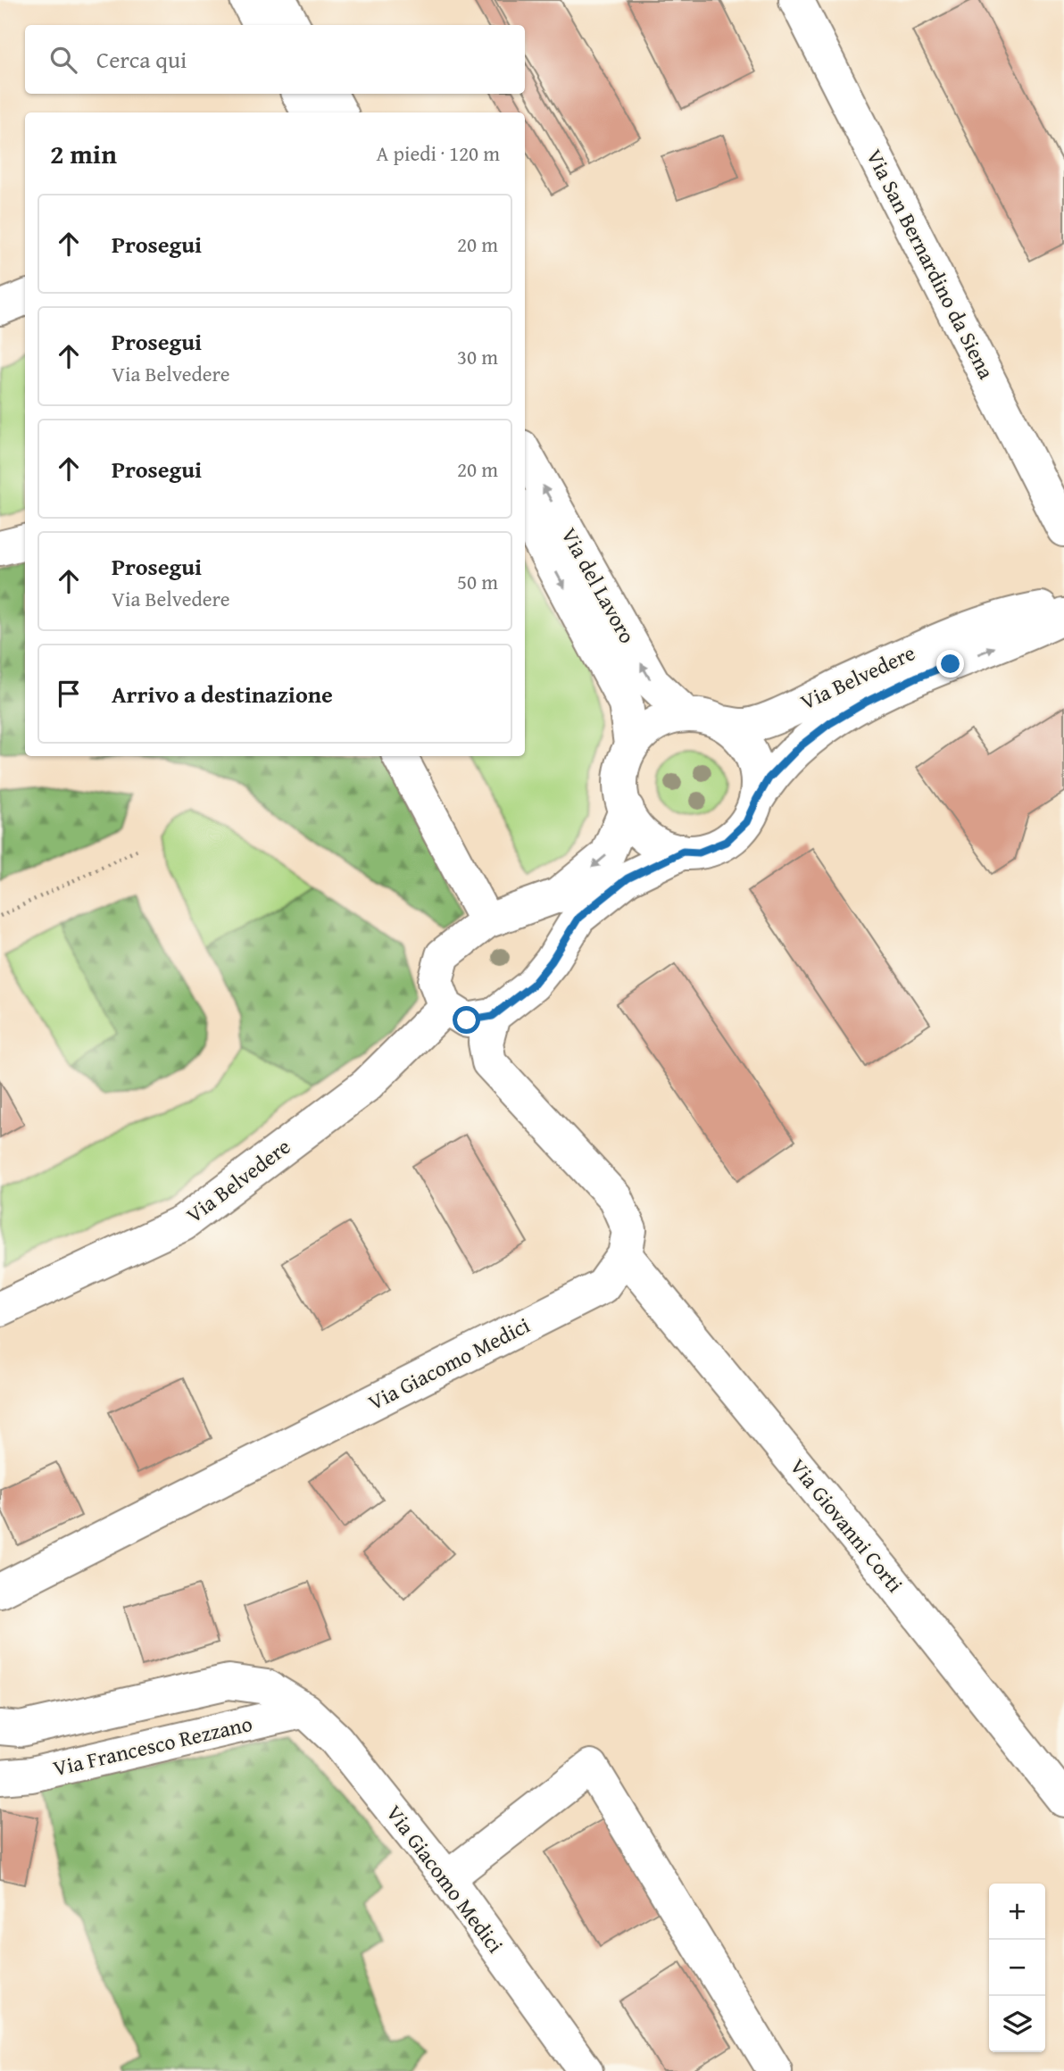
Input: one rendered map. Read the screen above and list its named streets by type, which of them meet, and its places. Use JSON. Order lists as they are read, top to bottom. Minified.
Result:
{"streets":{"street":["Via San Bernardino da Siena","Via del Lavoro","Via Belvedere","Via Giacomo Medici","Via Giovanni Corti","Via Francesco Rezzano"]},"crossings":[["Via del Lavoro","Via Belvedere"],["Via Belvedere","Via Giacomo Medici"],["Via Giacomo Medici","Via Giovanni Corti"],["Via Giacomo Medici","Via Francesco Rezzano"]],"page":{"search":"Cerca qui","heading":["2 min","A piedi · 120 m"],"list":[["Prosegui","20 m"],["Prosegui","Via Belvedere","30 m"],["Prosegui","20 m"],["Prosegui","Via Belvedere","50 m"],"Arrivo a destinazione"],"map_buttons":["+","−"]}}
